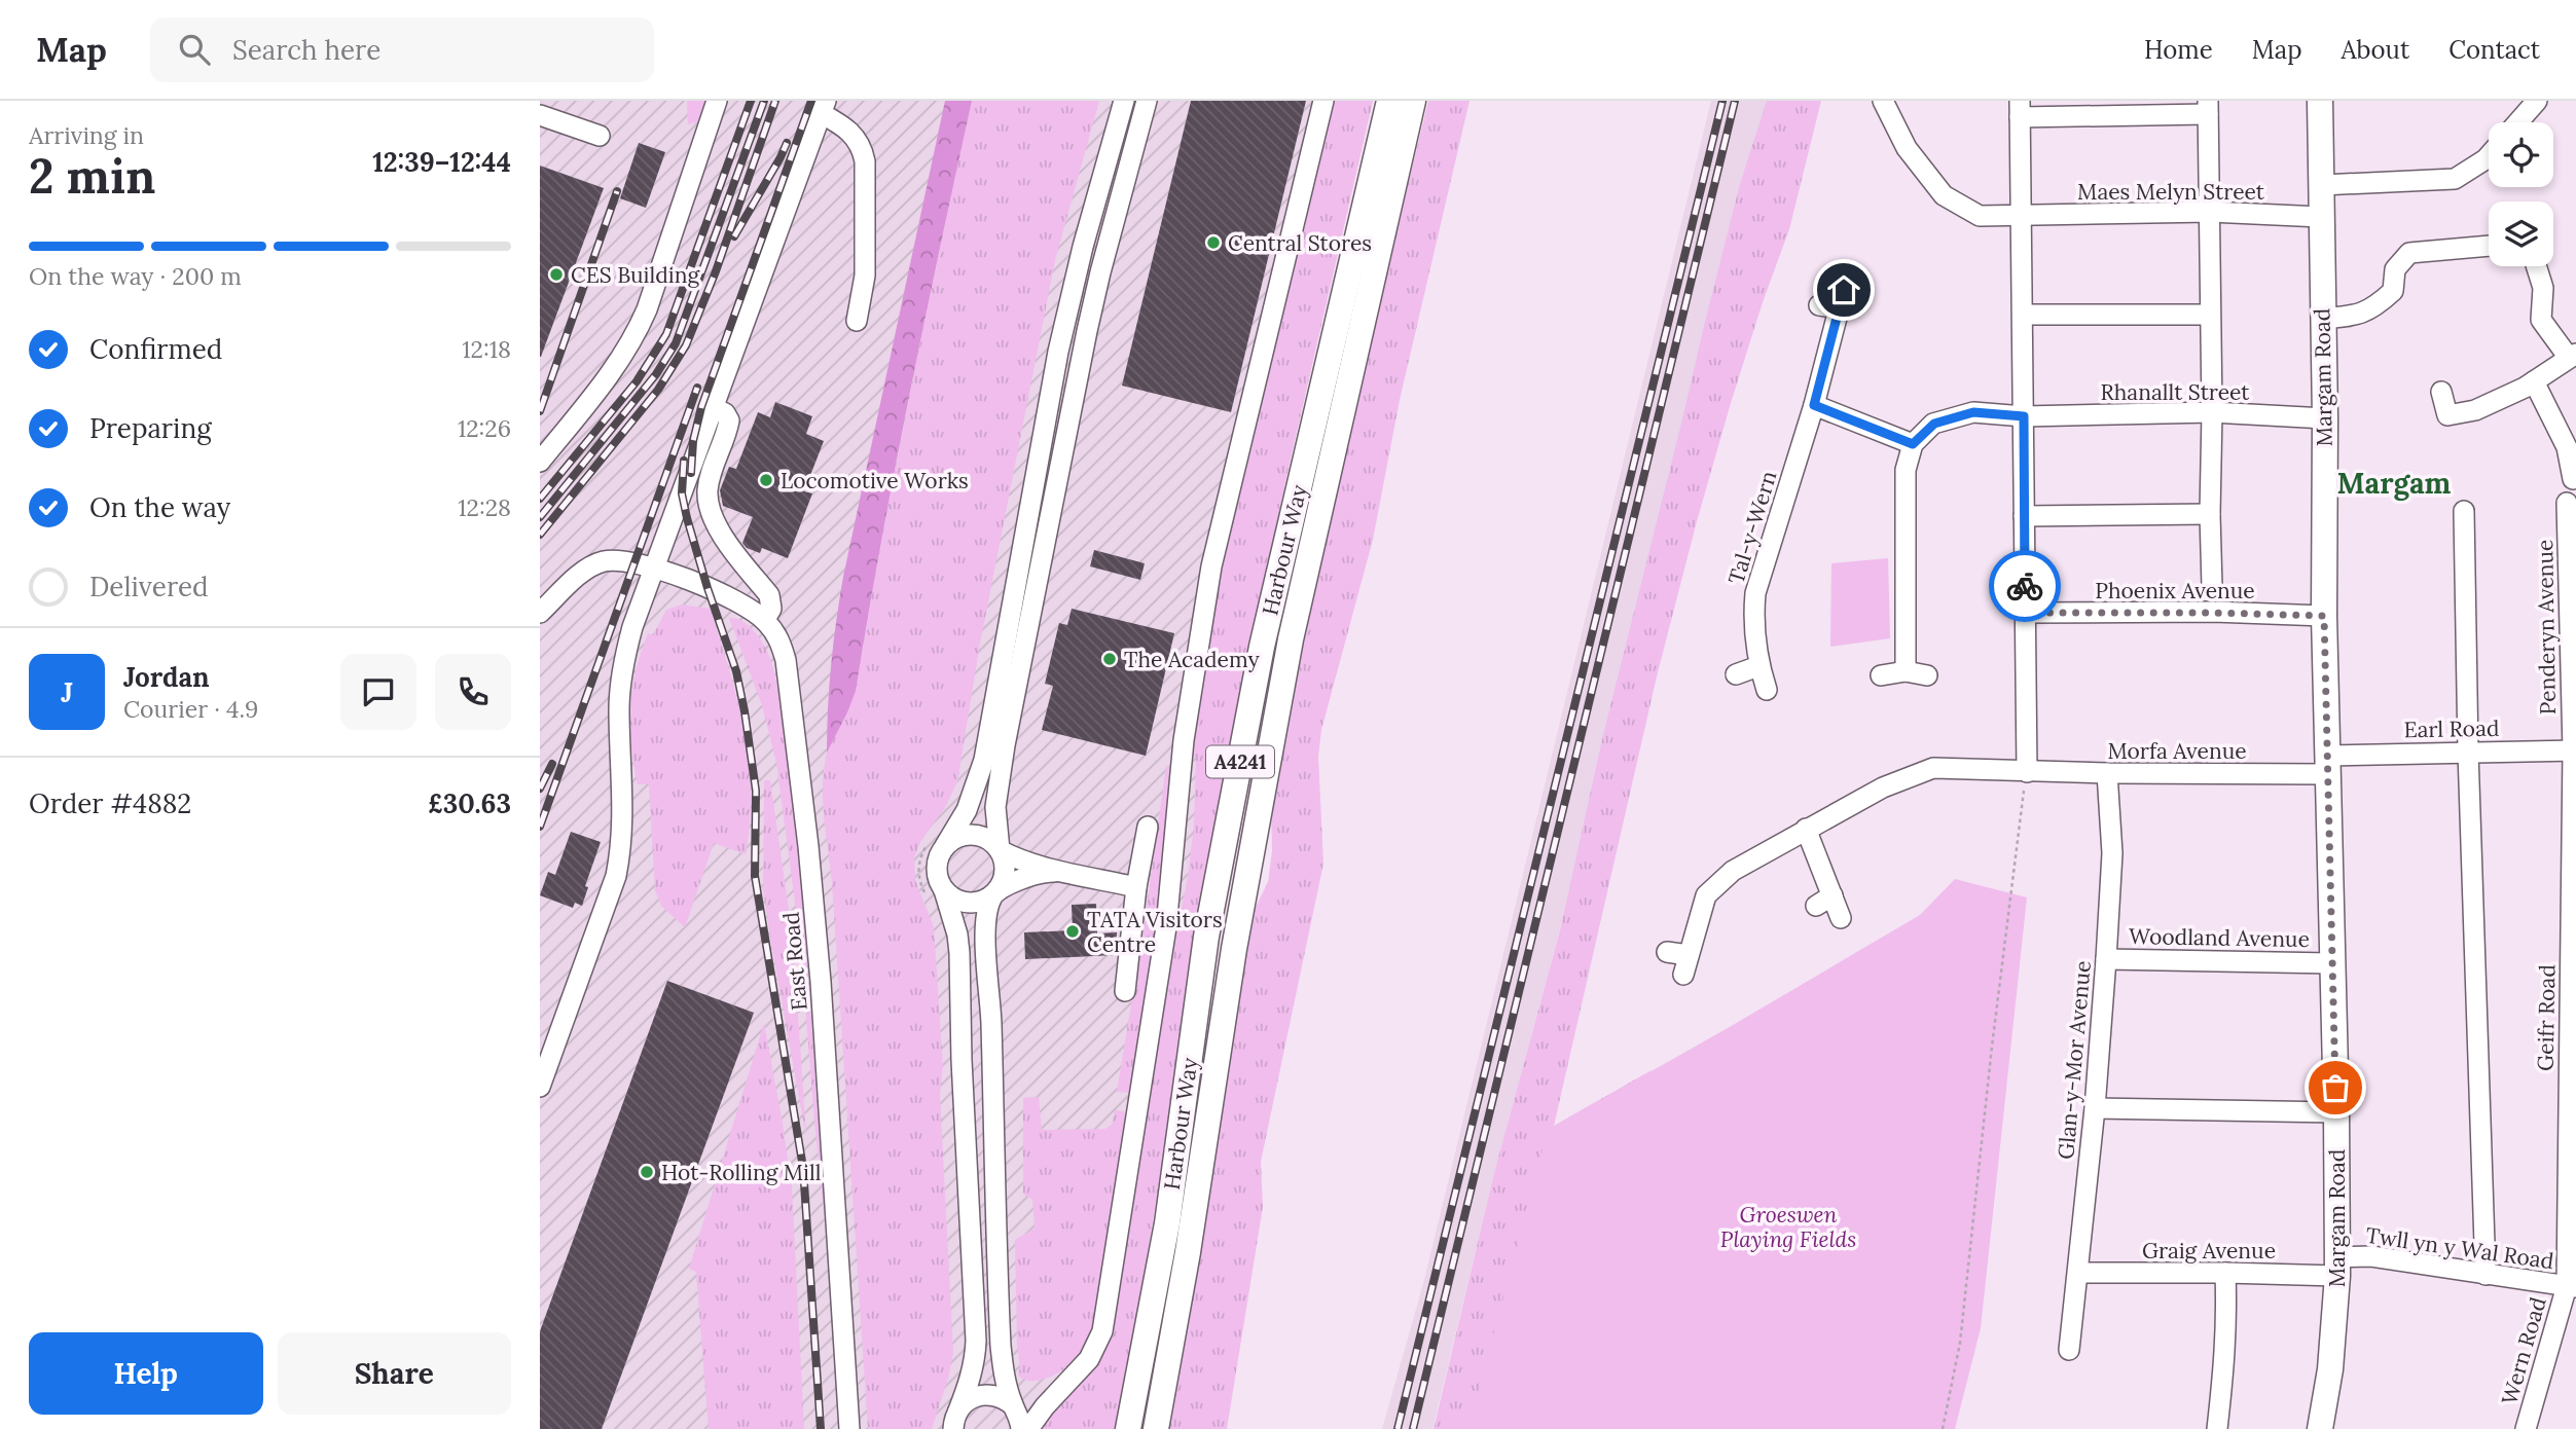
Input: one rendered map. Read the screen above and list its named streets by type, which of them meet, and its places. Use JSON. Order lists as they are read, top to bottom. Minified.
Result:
{"streets":{"main road":["Margam Road","Harbour Way","A4241"],"street":["Maes Melyn Street","Rhanallt Street","Tal-y-Wern","Phoenix Avenue","Penderyn Avenue","Earl Road","Morfa Avenue","Woodland Avenue","East Road","Geifr Road","Glan-y-Mor Avenue","Twll yn y Wal Road","Graig Avenue","Wern Road"]},"crossings":[["Maes Melyn Street","Margam Road"],["Margam Road","Rhanallt Street"],["Margam Road","Phoenix Avenue"],["Margam Road","Earl Road"],["Margam Road","Morfa Avenue"],["Margam Road","Woodland Avenue"],["Margam Road","Twll yn y Wal Road"],["Margam Road","Graig Avenue"],["Penderyn Avenue","Earl Road"],["Penderyn Avenue","Geifr Road"],["Earl Road","Morfa Avenue"],["Earl Road","Geifr Road"],["Morfa Avenue","Glan-y-Mor Avenue"],["Woodland Avenue","Glan-y-Mor Avenue"],["Geifr Road","Twll yn y Wal Road"],["Geifr Road","Wern Road"],["Glan-y-Mor Avenue","Graig Avenue"],["Twll yn y Wal Road","Graig Avenue"],["Twll yn y Wal Road","Wern Road"]],"districts":["Margam"],"parks":["Groeswen Playing Fields"],"places":["Central Stores","CES Building","Locomotive Works","The Academy","TATA Visitors Centre","Hot-Rolling Mill"],"page":{"header":"Map","search":"Search here","nav":["Home","Map","About","Contact"],"heading":["2 min","Arriving in","12:39–12:44"],"panel":["Jordan","Courier · 4.9","Order #4882","£30.63"],"bar":"On the way · 200 m","list":[["Confirmed","12:18"],["Preparing","12:26"],["On the way","12:28"],"Delivered"],"round":"J","buttons":["Help","Share"]}}
